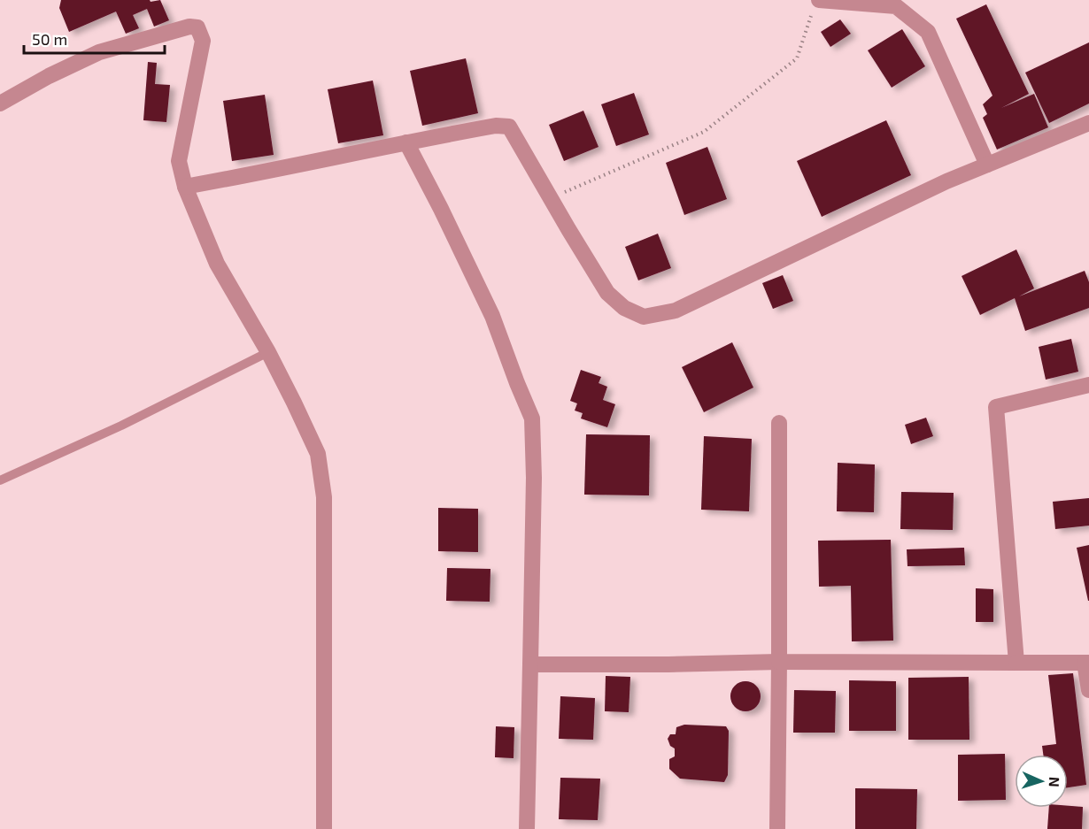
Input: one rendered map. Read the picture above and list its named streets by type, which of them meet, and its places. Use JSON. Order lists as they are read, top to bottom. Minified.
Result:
{"scale_bar":"50 m","north":"right"}
